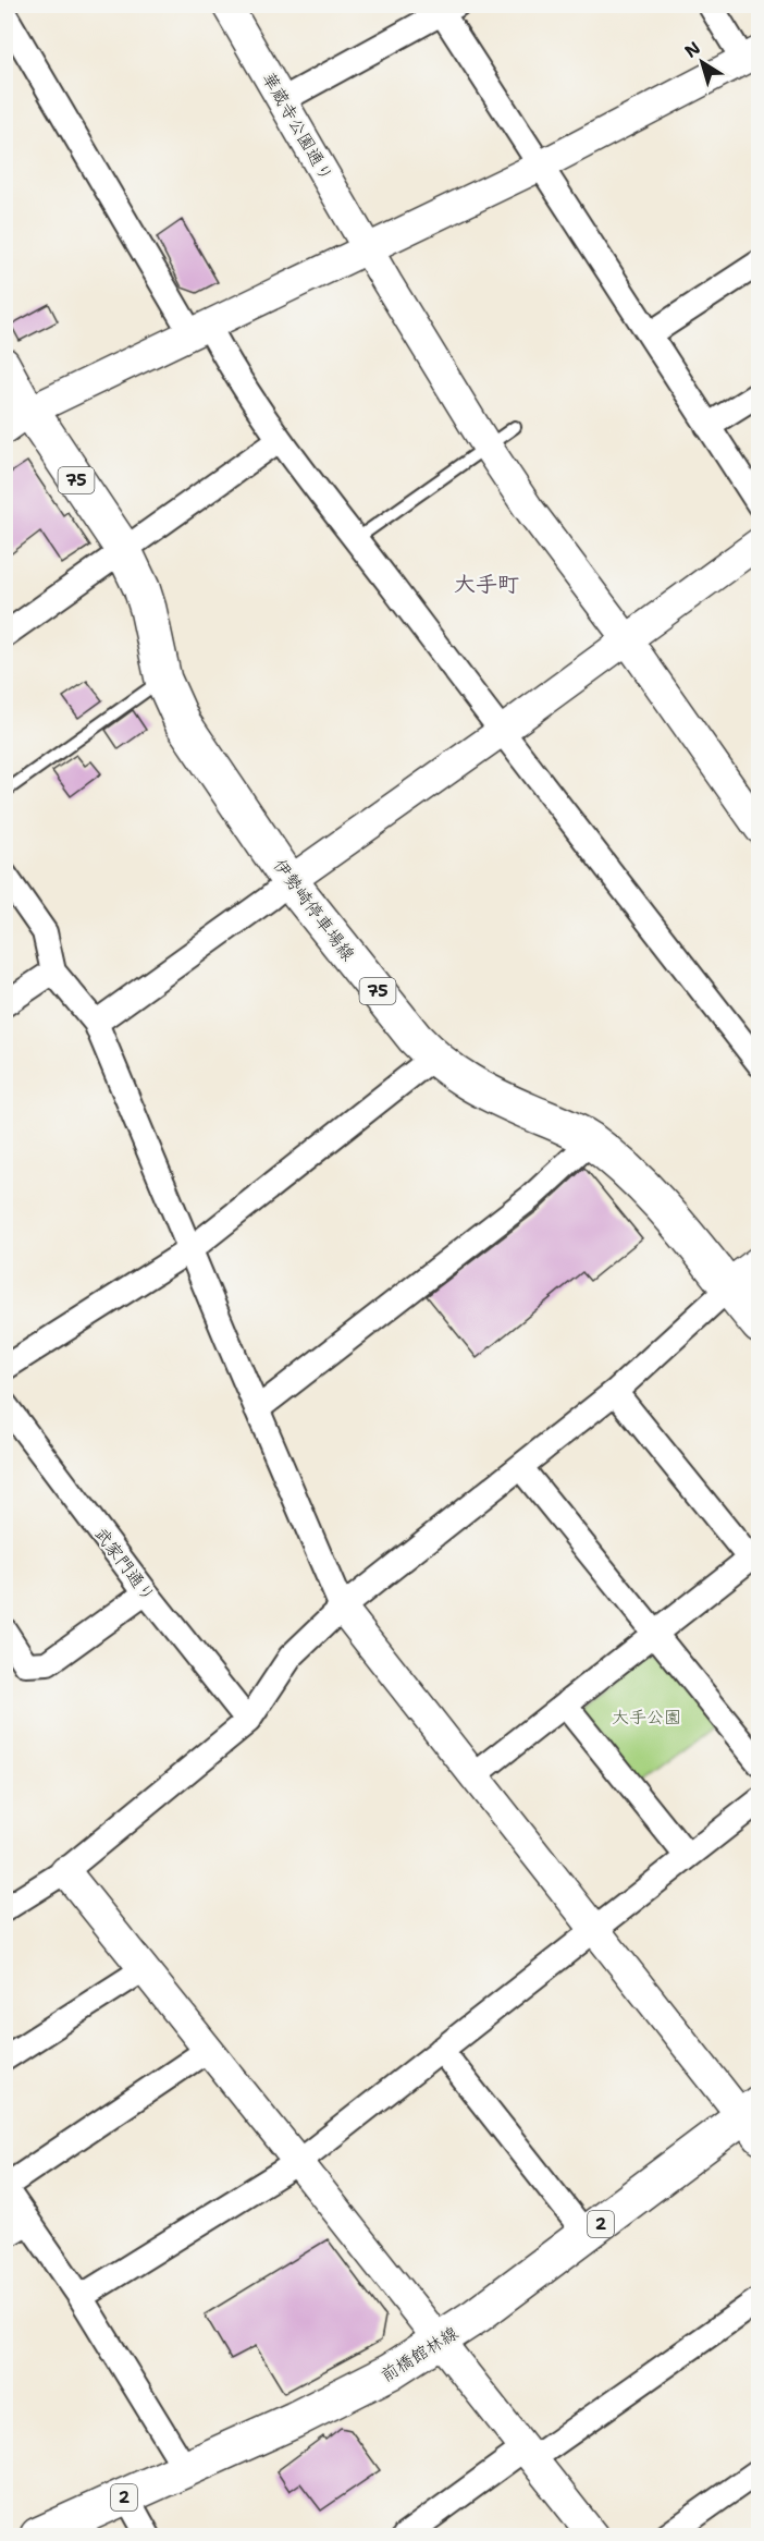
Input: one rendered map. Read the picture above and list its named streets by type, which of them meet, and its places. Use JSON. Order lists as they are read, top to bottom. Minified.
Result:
{"streets":{"main road":["75","伊勢崎停車場線","2","前橋館林線"],"street":["華蔵寺公園通り","武家門通り"]},"districts":["大手町"],"parks":["大手公園"],"north":"top left"}
